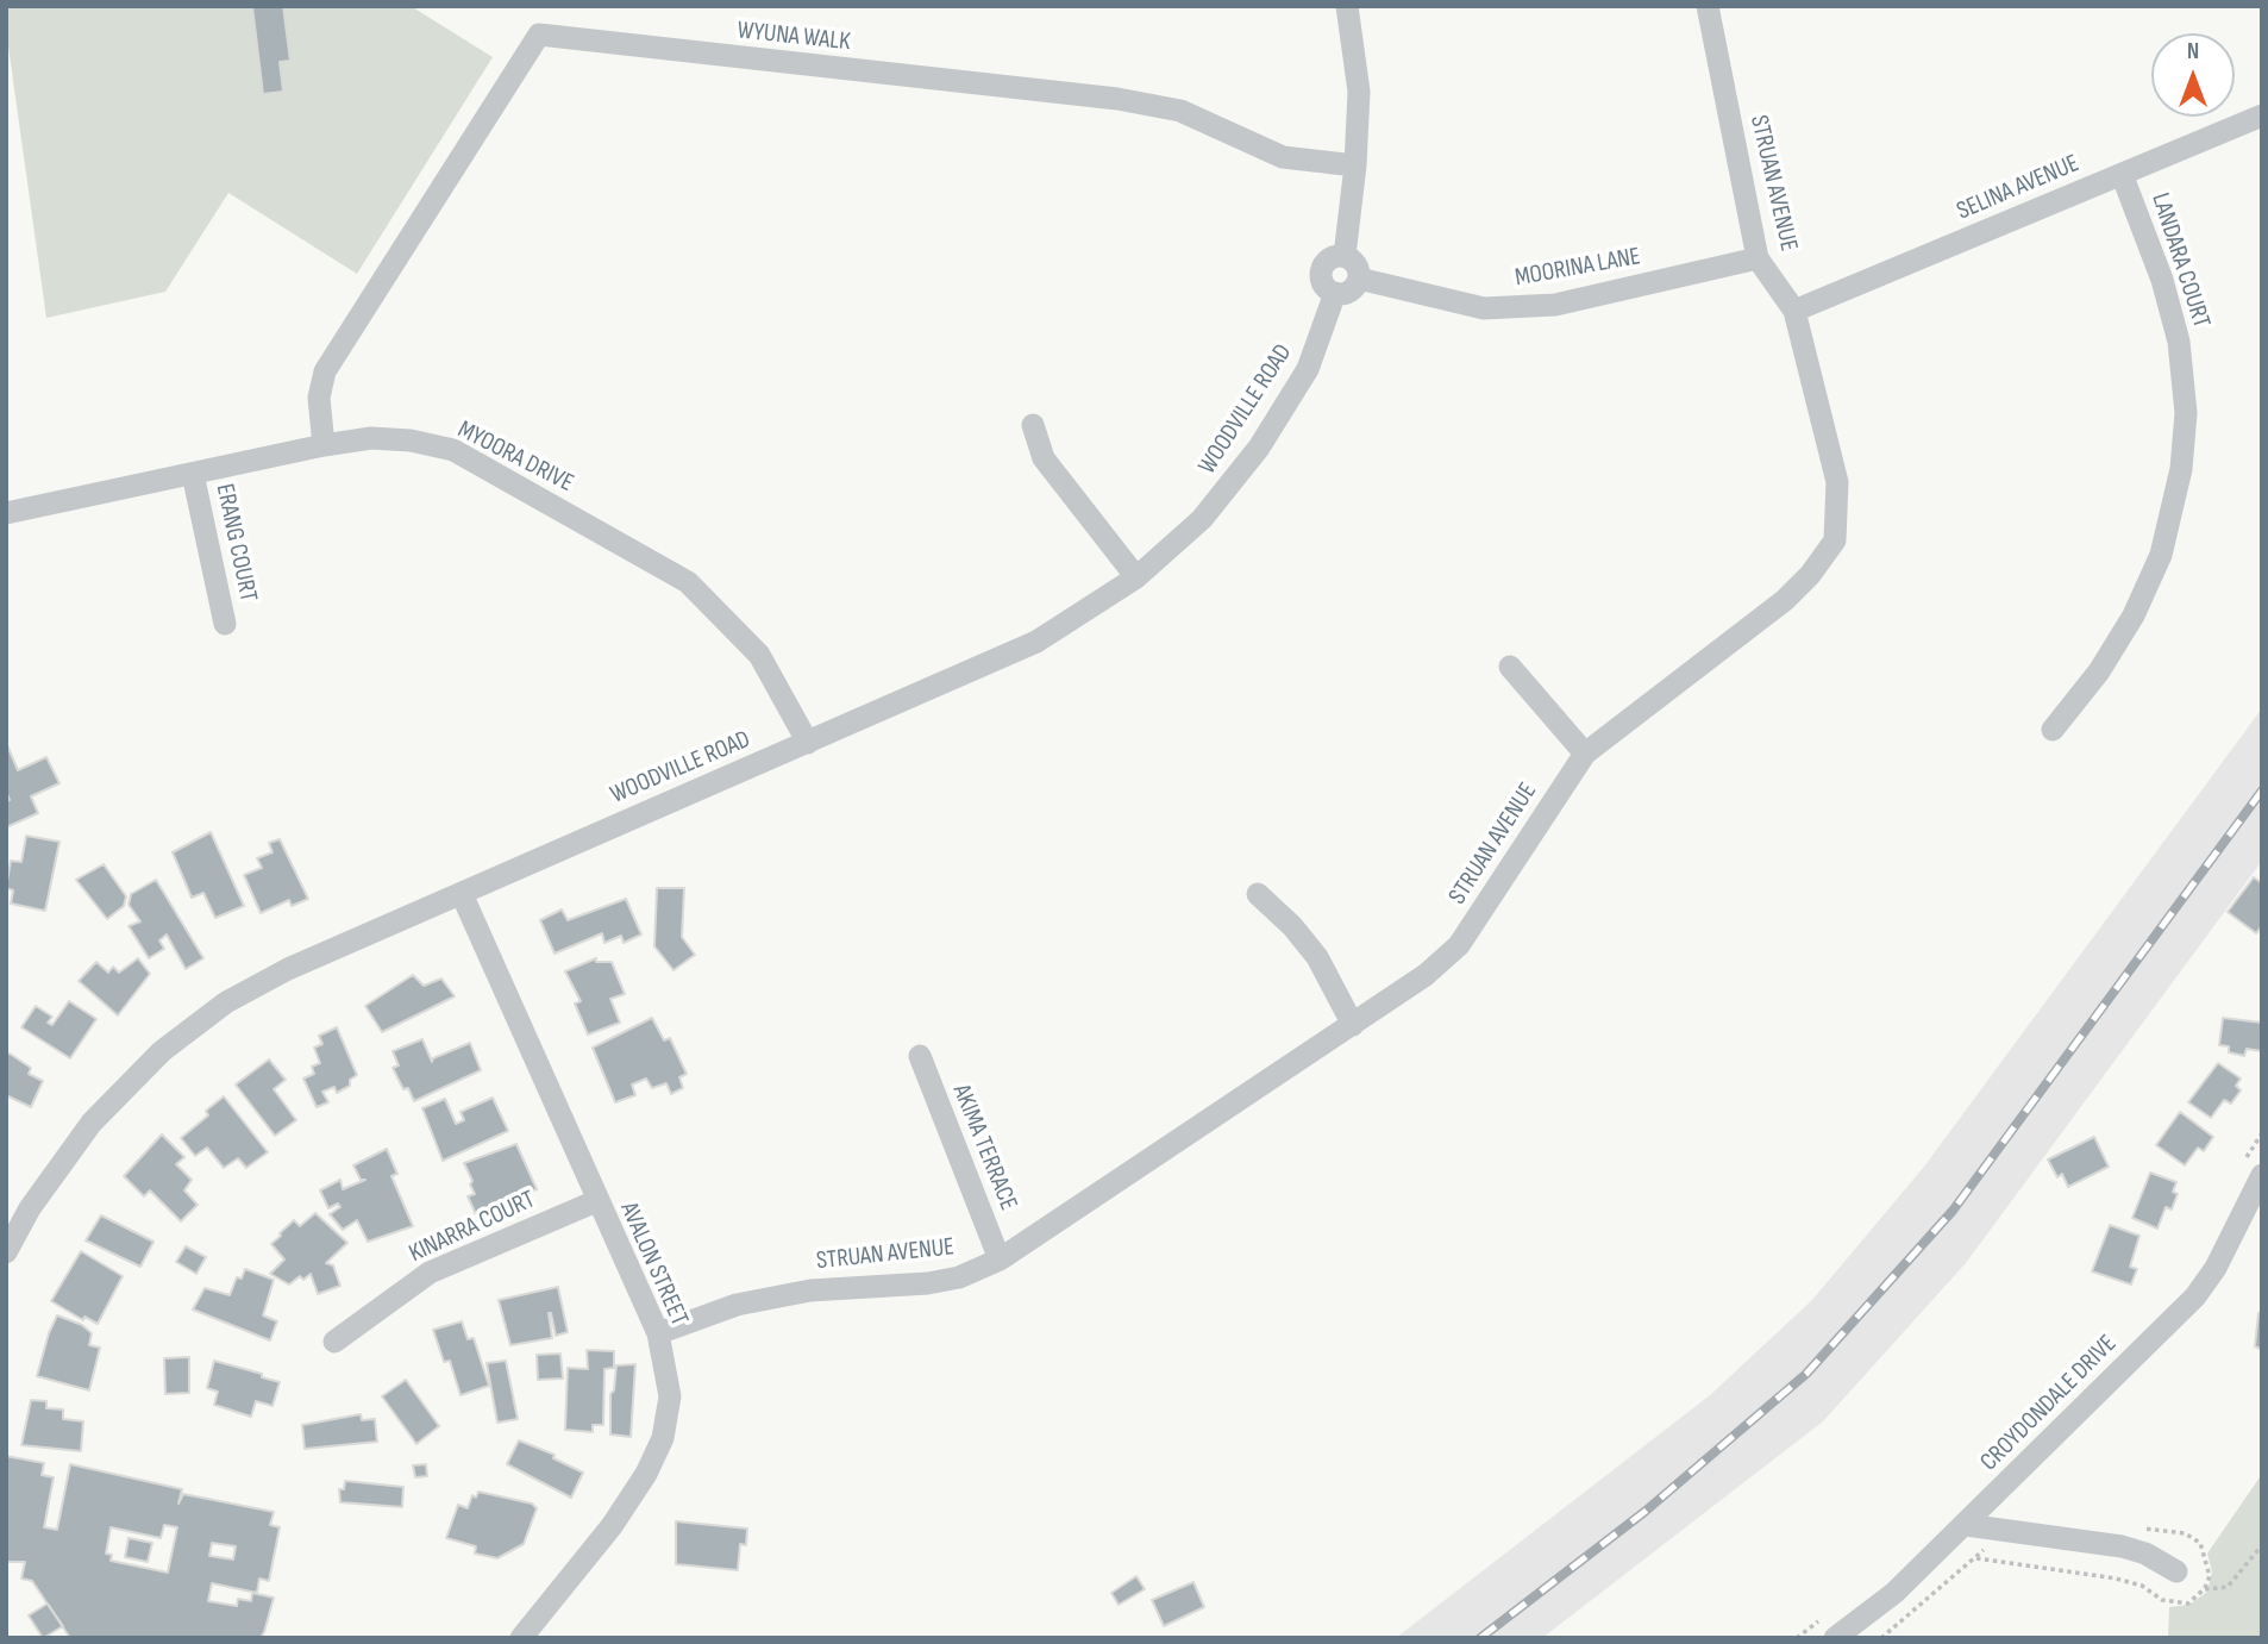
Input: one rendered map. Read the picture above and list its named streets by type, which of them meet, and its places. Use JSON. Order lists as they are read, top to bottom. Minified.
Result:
{"streets":{"street":["WYUNA WALK","STRUAN AVENUE","SELINA AVENUE","LANDARA COURT","MOORINA LANE","WOODVILLE ROAD","MYOORA DRIVE","ERANG COURT","AKIMA TERRACE","KINARRA COURT","AVALON STREET","CROYDONDALE DRIVE"]},"crossings":[["WYUNA WALK","MYOORA DRIVE"],["STRUAN AVENUE","SELINA AVENUE"],["STRUAN AVENUE","MOORINA LANE"],["STRUAN AVENUE","AKIMA TERRACE"],["STRUAN AVENUE","AVALON STREET"],["SELINA AVENUE","LANDARA COURT"],["MOORINA LANE","WOODVILLE ROAD"],["WOODVILLE ROAD","MYOORA DRIVE"],["WOODVILLE ROAD","AVALON STREET"],["MYOORA DRIVE","ERANG COURT"],["KINARRA COURT","AVALON STREET"]],"north":"top"}
